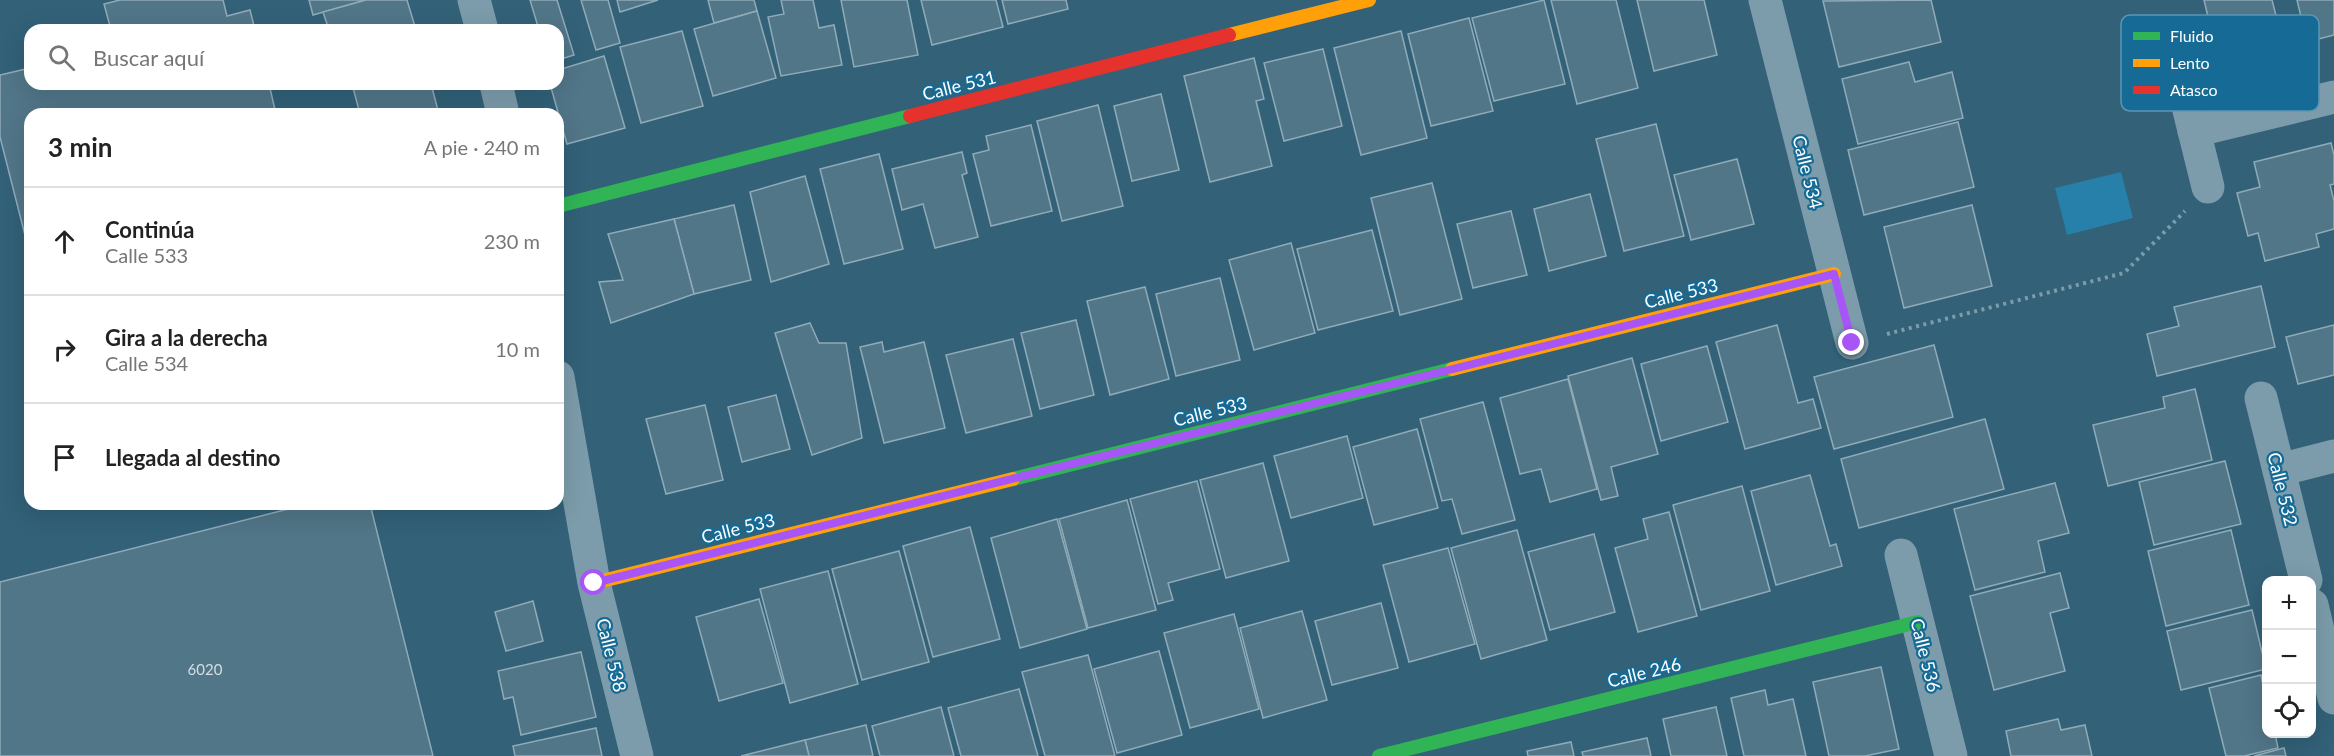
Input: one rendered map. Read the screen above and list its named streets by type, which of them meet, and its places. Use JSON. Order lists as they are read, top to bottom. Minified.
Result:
{"streets":{"street":["Calle 531","Calle 534","Calle 533","Calle 532","Calle 538","Calle 536","Calle 246"]},"crossings":[["Calle 534","Calle 533"],["Calle 533","Calle 538"],["Calle 536","Calle 246"]],"house_numbers":["6020"],"legend":["Fluido","Lento","Atasco"],"page":{"search":"Buscar aquí","heading":["3 min","A pie · 240 m"],"list":[["Continúa","Calle 533","230 m"],["Gira a la derecha","Calle 534","10 m"],"Llegada al destino"],"map_buttons":["+","−"]}}
